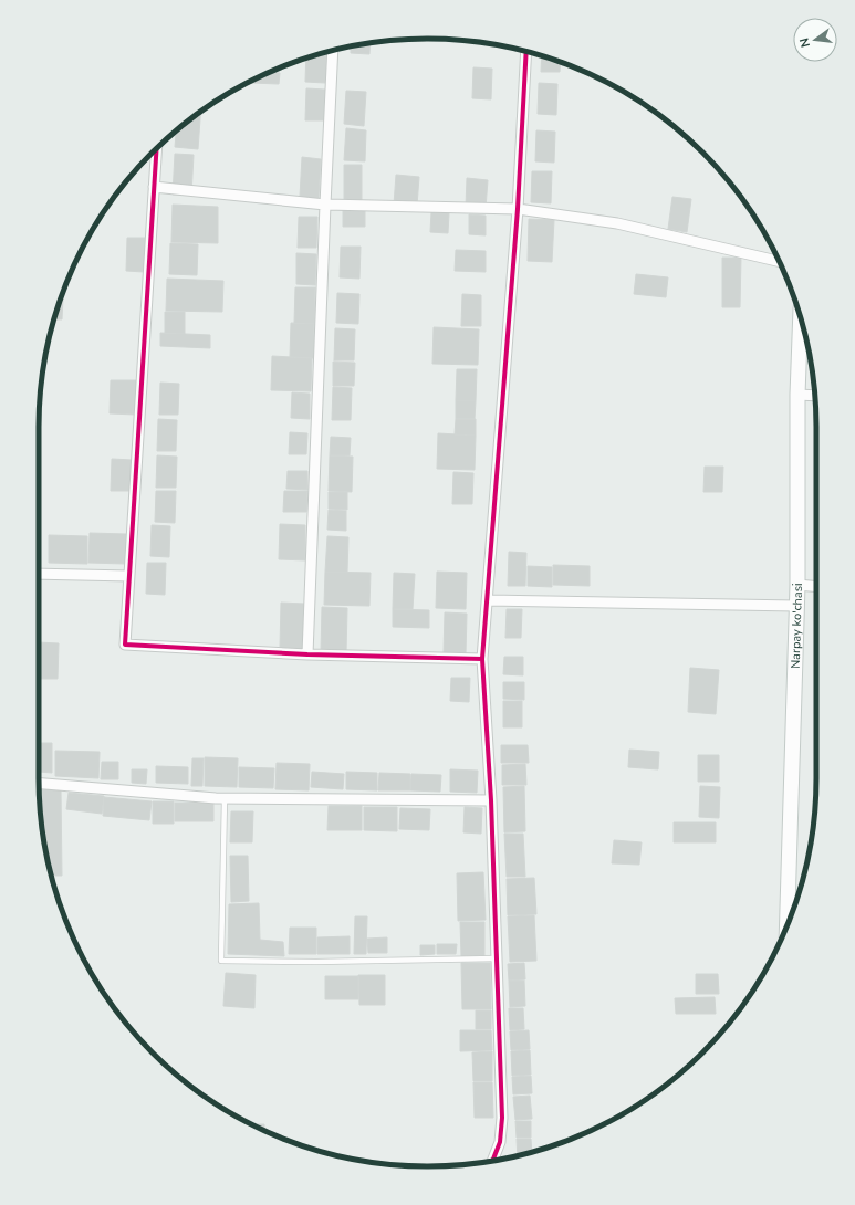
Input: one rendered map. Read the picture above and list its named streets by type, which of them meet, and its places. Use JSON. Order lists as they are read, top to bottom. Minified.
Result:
{"streets":{"main road":["Narpay ko'chasi"]},"north":"left"}
